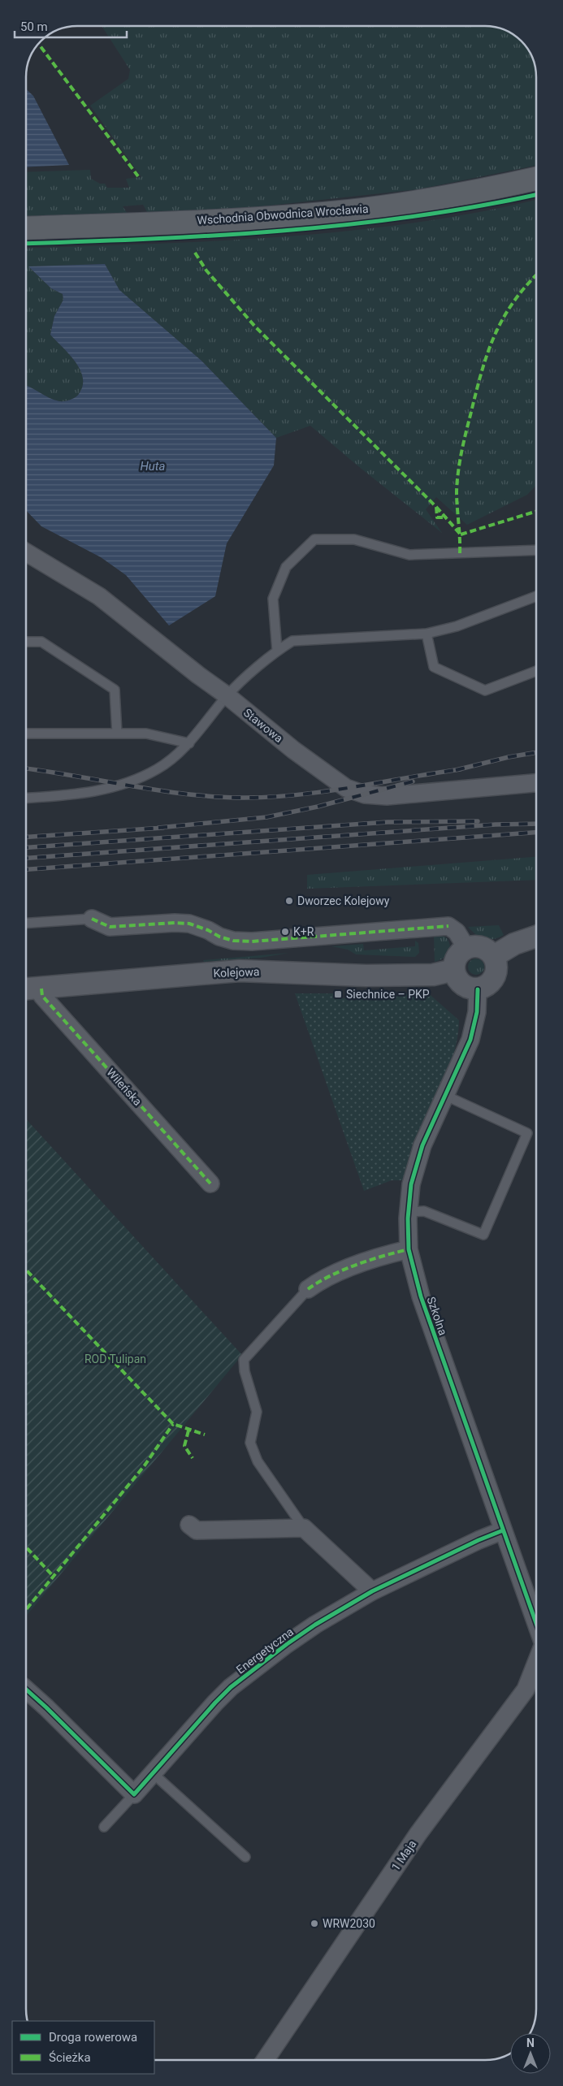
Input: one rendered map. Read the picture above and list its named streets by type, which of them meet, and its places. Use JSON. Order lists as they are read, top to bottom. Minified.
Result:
{"streets":{"main road":["Wschodnia Obwodnica Wrocławia"],"street":["Stawowa","Kolejowa","Wileńska","Szkolna","Energetyczna","1 Maja"]},"crossings":[["Kolejowa","Wileńska"],["Kolejowa","Szkolna"],["Szkolna","Energetyczna"]],"water":["Huta"],"parks":["ROD Tulipan"],"places":{"other":["Dworzec Kolejowy","K+R","WRW2030"],"transit":["Siechnice – PKP"]},"legend":["Droga rowerowa","Ścieżka"],"scale_bar":"50 m","north":"top"}
